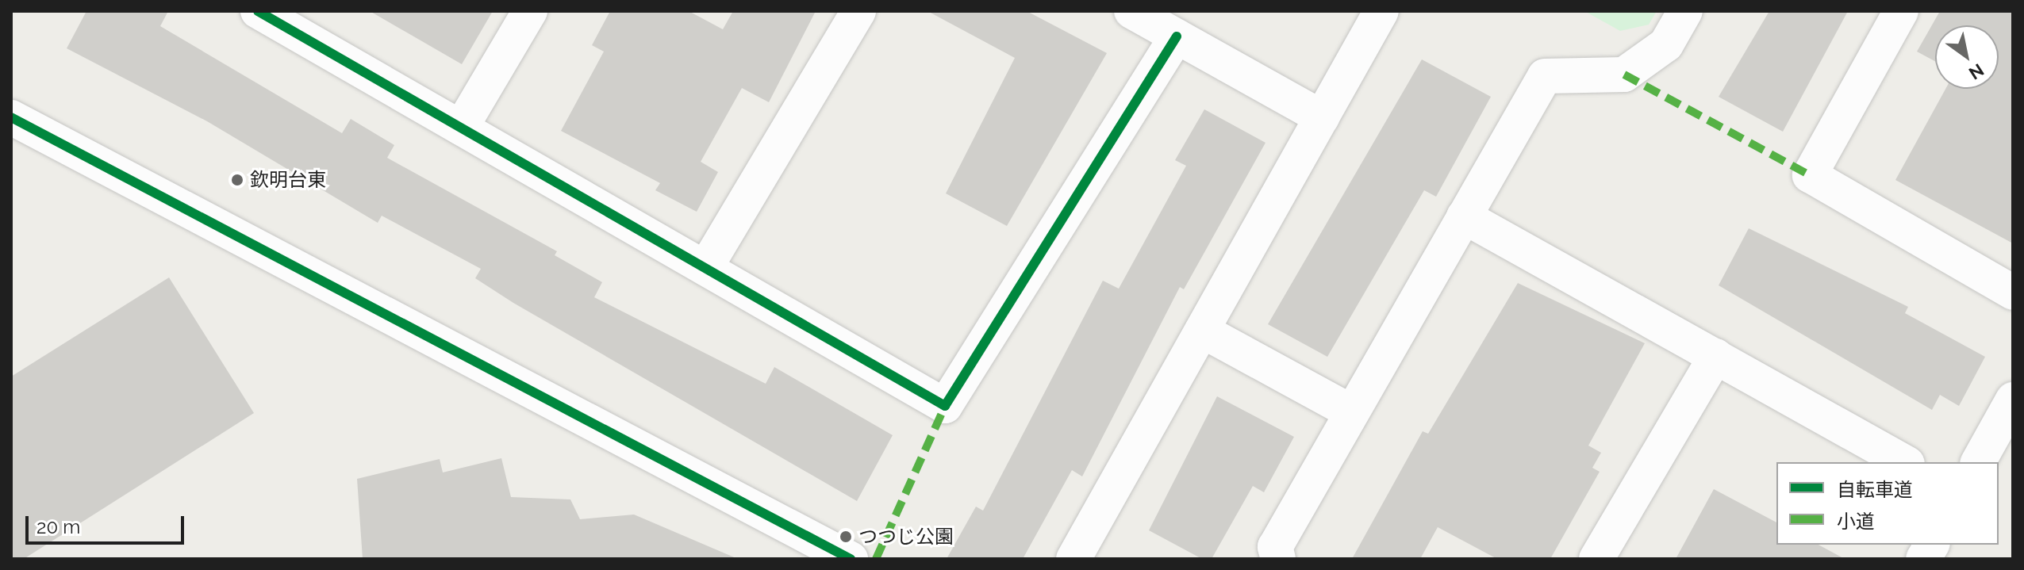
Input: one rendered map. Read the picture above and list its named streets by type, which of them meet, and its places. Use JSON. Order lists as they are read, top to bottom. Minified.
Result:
{"places":["欽明台東","つつじ公園"],"legend":["自転車道","小道"],"scale_bar":"20 m","north":"bottom right"}
